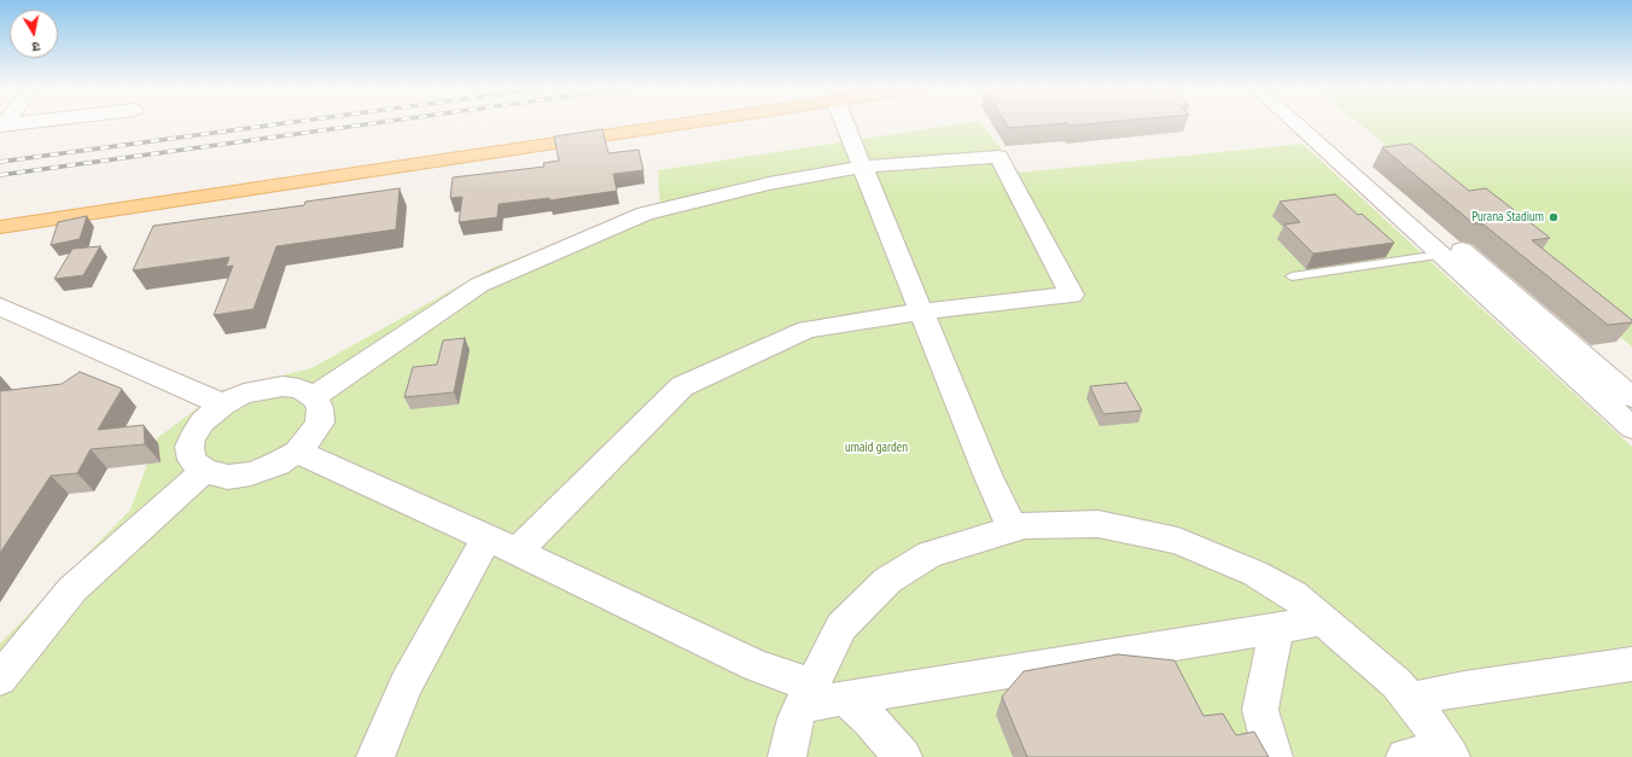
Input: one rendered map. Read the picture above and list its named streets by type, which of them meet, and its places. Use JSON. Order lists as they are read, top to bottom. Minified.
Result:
{"parks":["umaid garden"],"places":["Purana Stadium"],"north":"bottom"}
